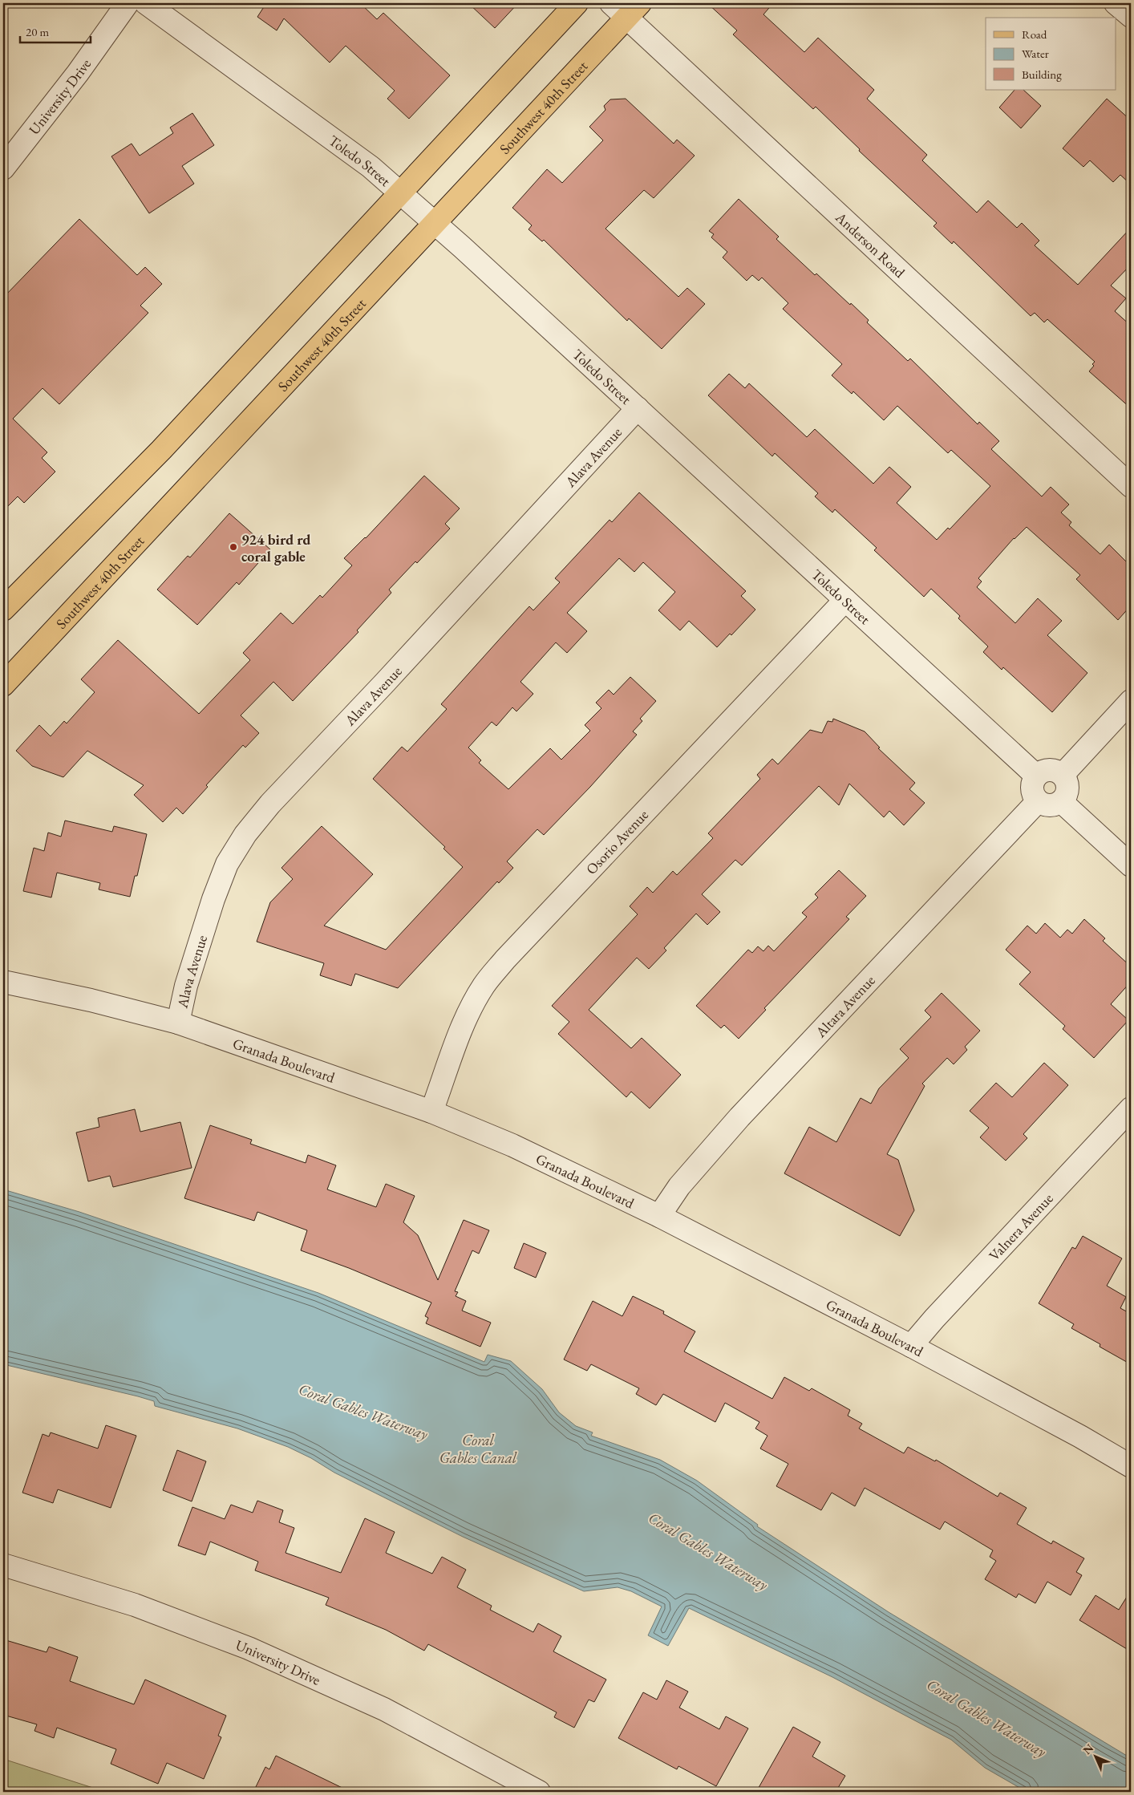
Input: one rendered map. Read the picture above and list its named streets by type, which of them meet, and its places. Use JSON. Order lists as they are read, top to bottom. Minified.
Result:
{"streets":{"main road":["Southwest 40th Street"],"street":["University Drive","Toledo Street","Anderson Road","Alava Avenue","Osorio Avenue","Altara Avenue","Granada Boulevard","Valnera Avenue"]},"crossings":[["Southwest 40th Street","Toledo Street"],["Southwest 40th Street","Anderson Road"],["Toledo Street","Alava Avenue"],["Toledo Street","Osorio Avenue"],["Toledo Street","Altara Avenue"],["Alava Avenue","Granada Boulevard"],["Osorio Avenue","Granada Boulevard"],["Altara Avenue","Granada Boulevard"],["Granada Boulevard","Valnera Avenue"]],"water":["Coral Gables Waterway","Coral Gables Canal"],"places":["924 bird rd coral gable"],"legend":["Road","Water","Building"],"scale_bar":"20 m","north":"top left"}
